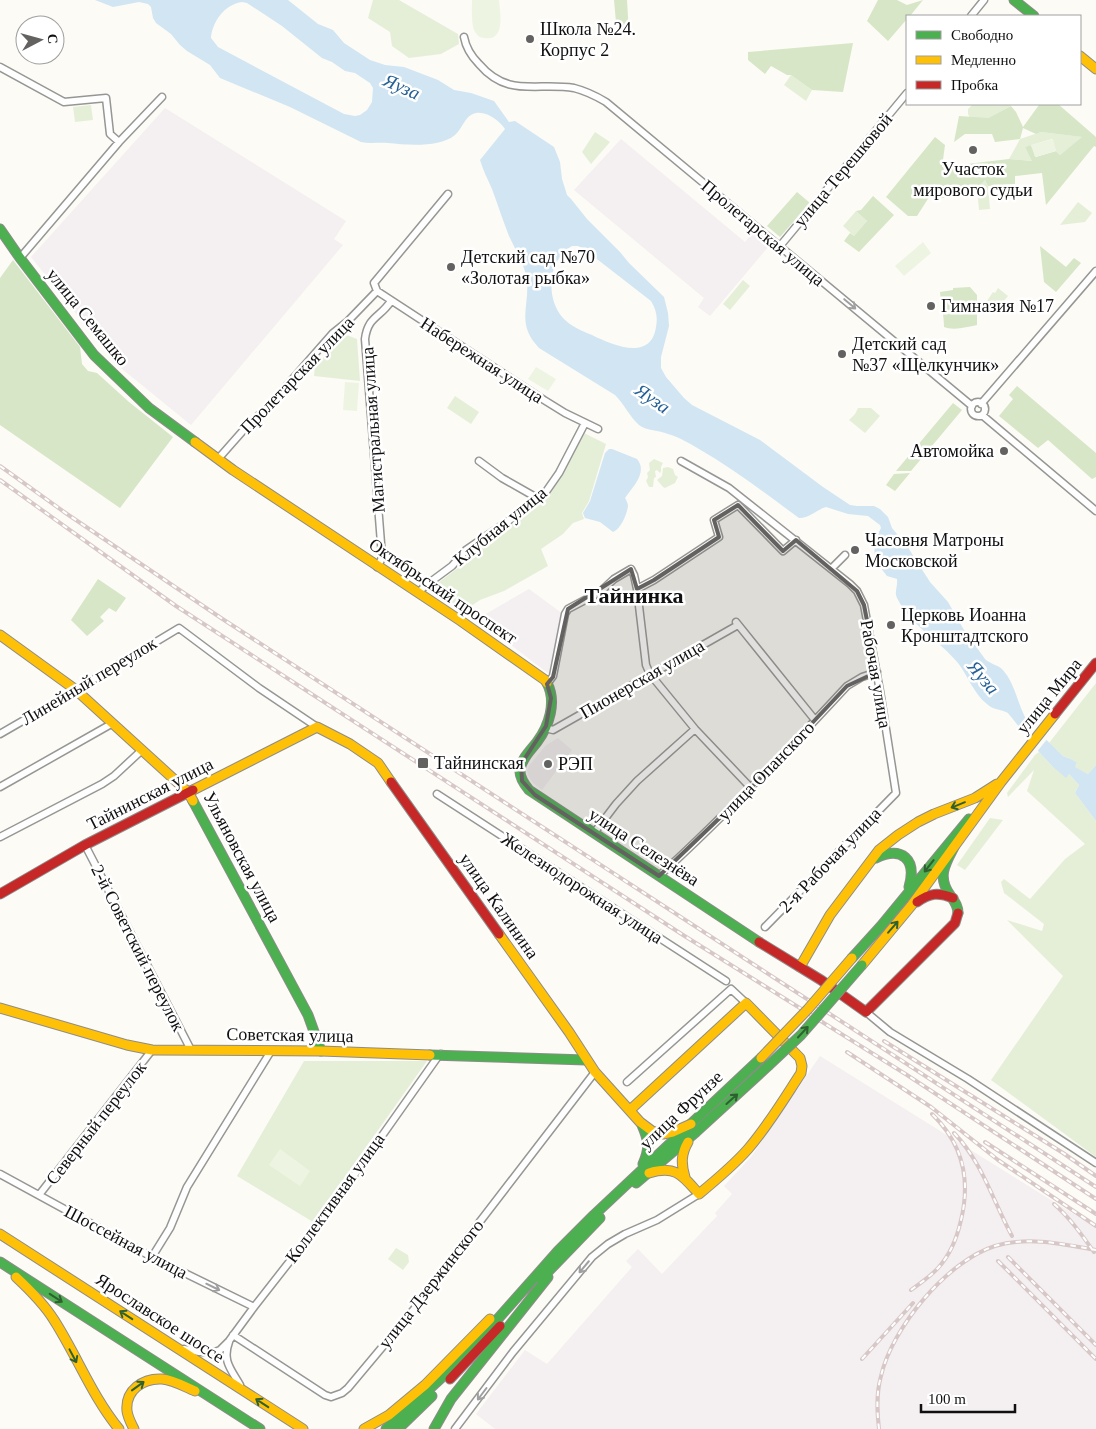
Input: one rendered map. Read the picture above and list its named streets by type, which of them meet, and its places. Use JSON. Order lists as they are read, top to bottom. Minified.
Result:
{"streets":{"main road":["улица Семашко","Октябрьский проспект","улица Мира","Тайнинская улица","улица Селезнёва","Ульяновская улица","улица Калинина","Советская улица","улица Фрунзе","Ярославское шоссе"],"street":["улица Терешковой","Пролетарская улица","Набережная улица","Магистральная улица","Клубная улица","Рабочая улица","Пионерская улица","Линейный переулок","улица Опанского","2-я Рабочая улица","Железнодорожная улица","2-й Советский переулок","Северный переулок","Коллективная улица","Шоссейная улица","улица Дзержинского"]},"crossings":[["улица Терешковой","Пролетарская улица"],["Пролетарская улица","улица Семашко"],["Пролетарская улица","Набережная улица"],["улица Семашко","Октябрьский проспект"],["Набережная улица","Магистральная улица"],["Набережная улица","Клубная улица"],["Магистральная улица","Октябрьский проспект"],["Клубная улица","Октябрьский проспект"],["Рабочая улица","улица Опанского"],["Рабочая улица","2-я Рабочая улица"],["Пионерская улица","улица Опанского"],["Пионерская улица","улица Селезнёва"],["Линейный переулок","Тайнинская улица"],["Линейный переулок","Ульяновская улица"],["Линейный переулок","улица Калинина"],["улица Мира","улица Фрунзе"],["улица Опанского","улица Селезнёва"],["Тайнинская улица","Ульяновская улица"],["Тайнинская улица","улица Калинина"],["Тайнинская улица","2-й Советский переулок"],["Ульяновская улица","Советская улица"],["улица Калинина","Советская улица"],["улица Калинина","улица Дзержинского"],["2-й Советский переулок","Советская улица"],["Советская улица","Северный переулок"],["Советская улица","Коллективная улица"],["Северный переулок","Шоссейная улица"],["Коллективная улица","Шоссейная улица"],["Коллективная улица","улица Дзержинского"],["Коллективная улица","Ярославское шоссе"]],"one_way":["Шоссейная улица"],"districts":["Тайнинка"],"water":["Яуза"],"places":{"other":["Школа №24. Корпус 2","Участок мирового судьи","Детский сад №70 «Золотая рыбка»","Гимназия №17","Детский сад №37 «Щелкунчик»","Автомойка","Часовня Матроны Московской","Церковь Иоанна Кронштадтского","РЭП"],"transit":["Тайнинская"]},"legend":["Свободно","Медленно","Пробка"],"scale_bar":"100 m","north":"right"}
